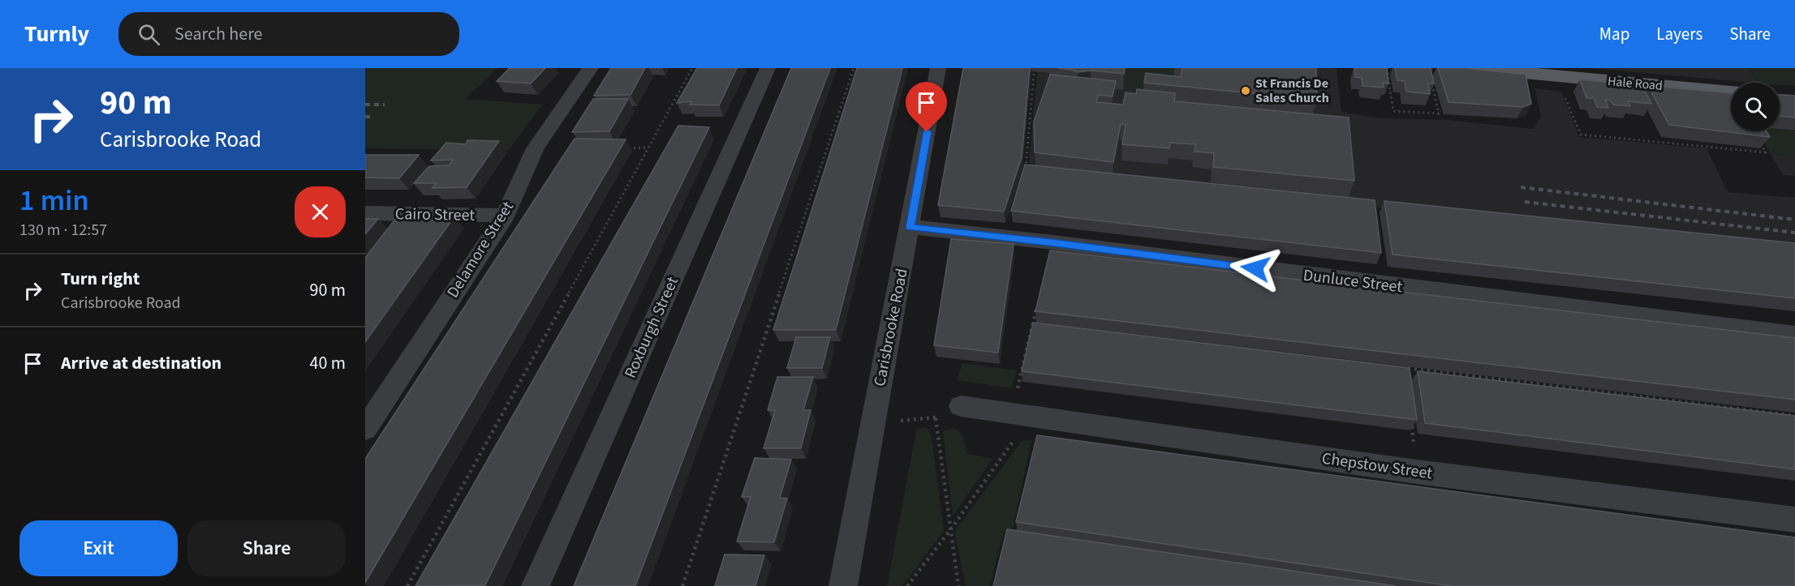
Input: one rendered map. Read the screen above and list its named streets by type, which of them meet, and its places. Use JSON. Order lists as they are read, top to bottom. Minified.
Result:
{"streets":{"main road":["Hale Road"],"street":["Cairo Street","Delamore Street","Dunluce Street","Roxburgh Street","Carisbrooke Road","Chepstow Street"]},"crossings":[["Cairo Street","Delamore Street"],["Dunluce Street","Carisbrooke Road"]],"places":["St Francis De Sales Church"],"page":{"header":"Turnly","search":"Search here","nav":["Map","Layers","Share"],"turn":["90 m","Carisbrooke Road"],"heading":["1 min","130 m · 12:57"],"list":[{"name":"Turn right","note":"Carisbrooke Road","value":"90 m"},{"name":"Arrive at destination","value":"40 m"}],"buttons":["Exit","Share"]}}
